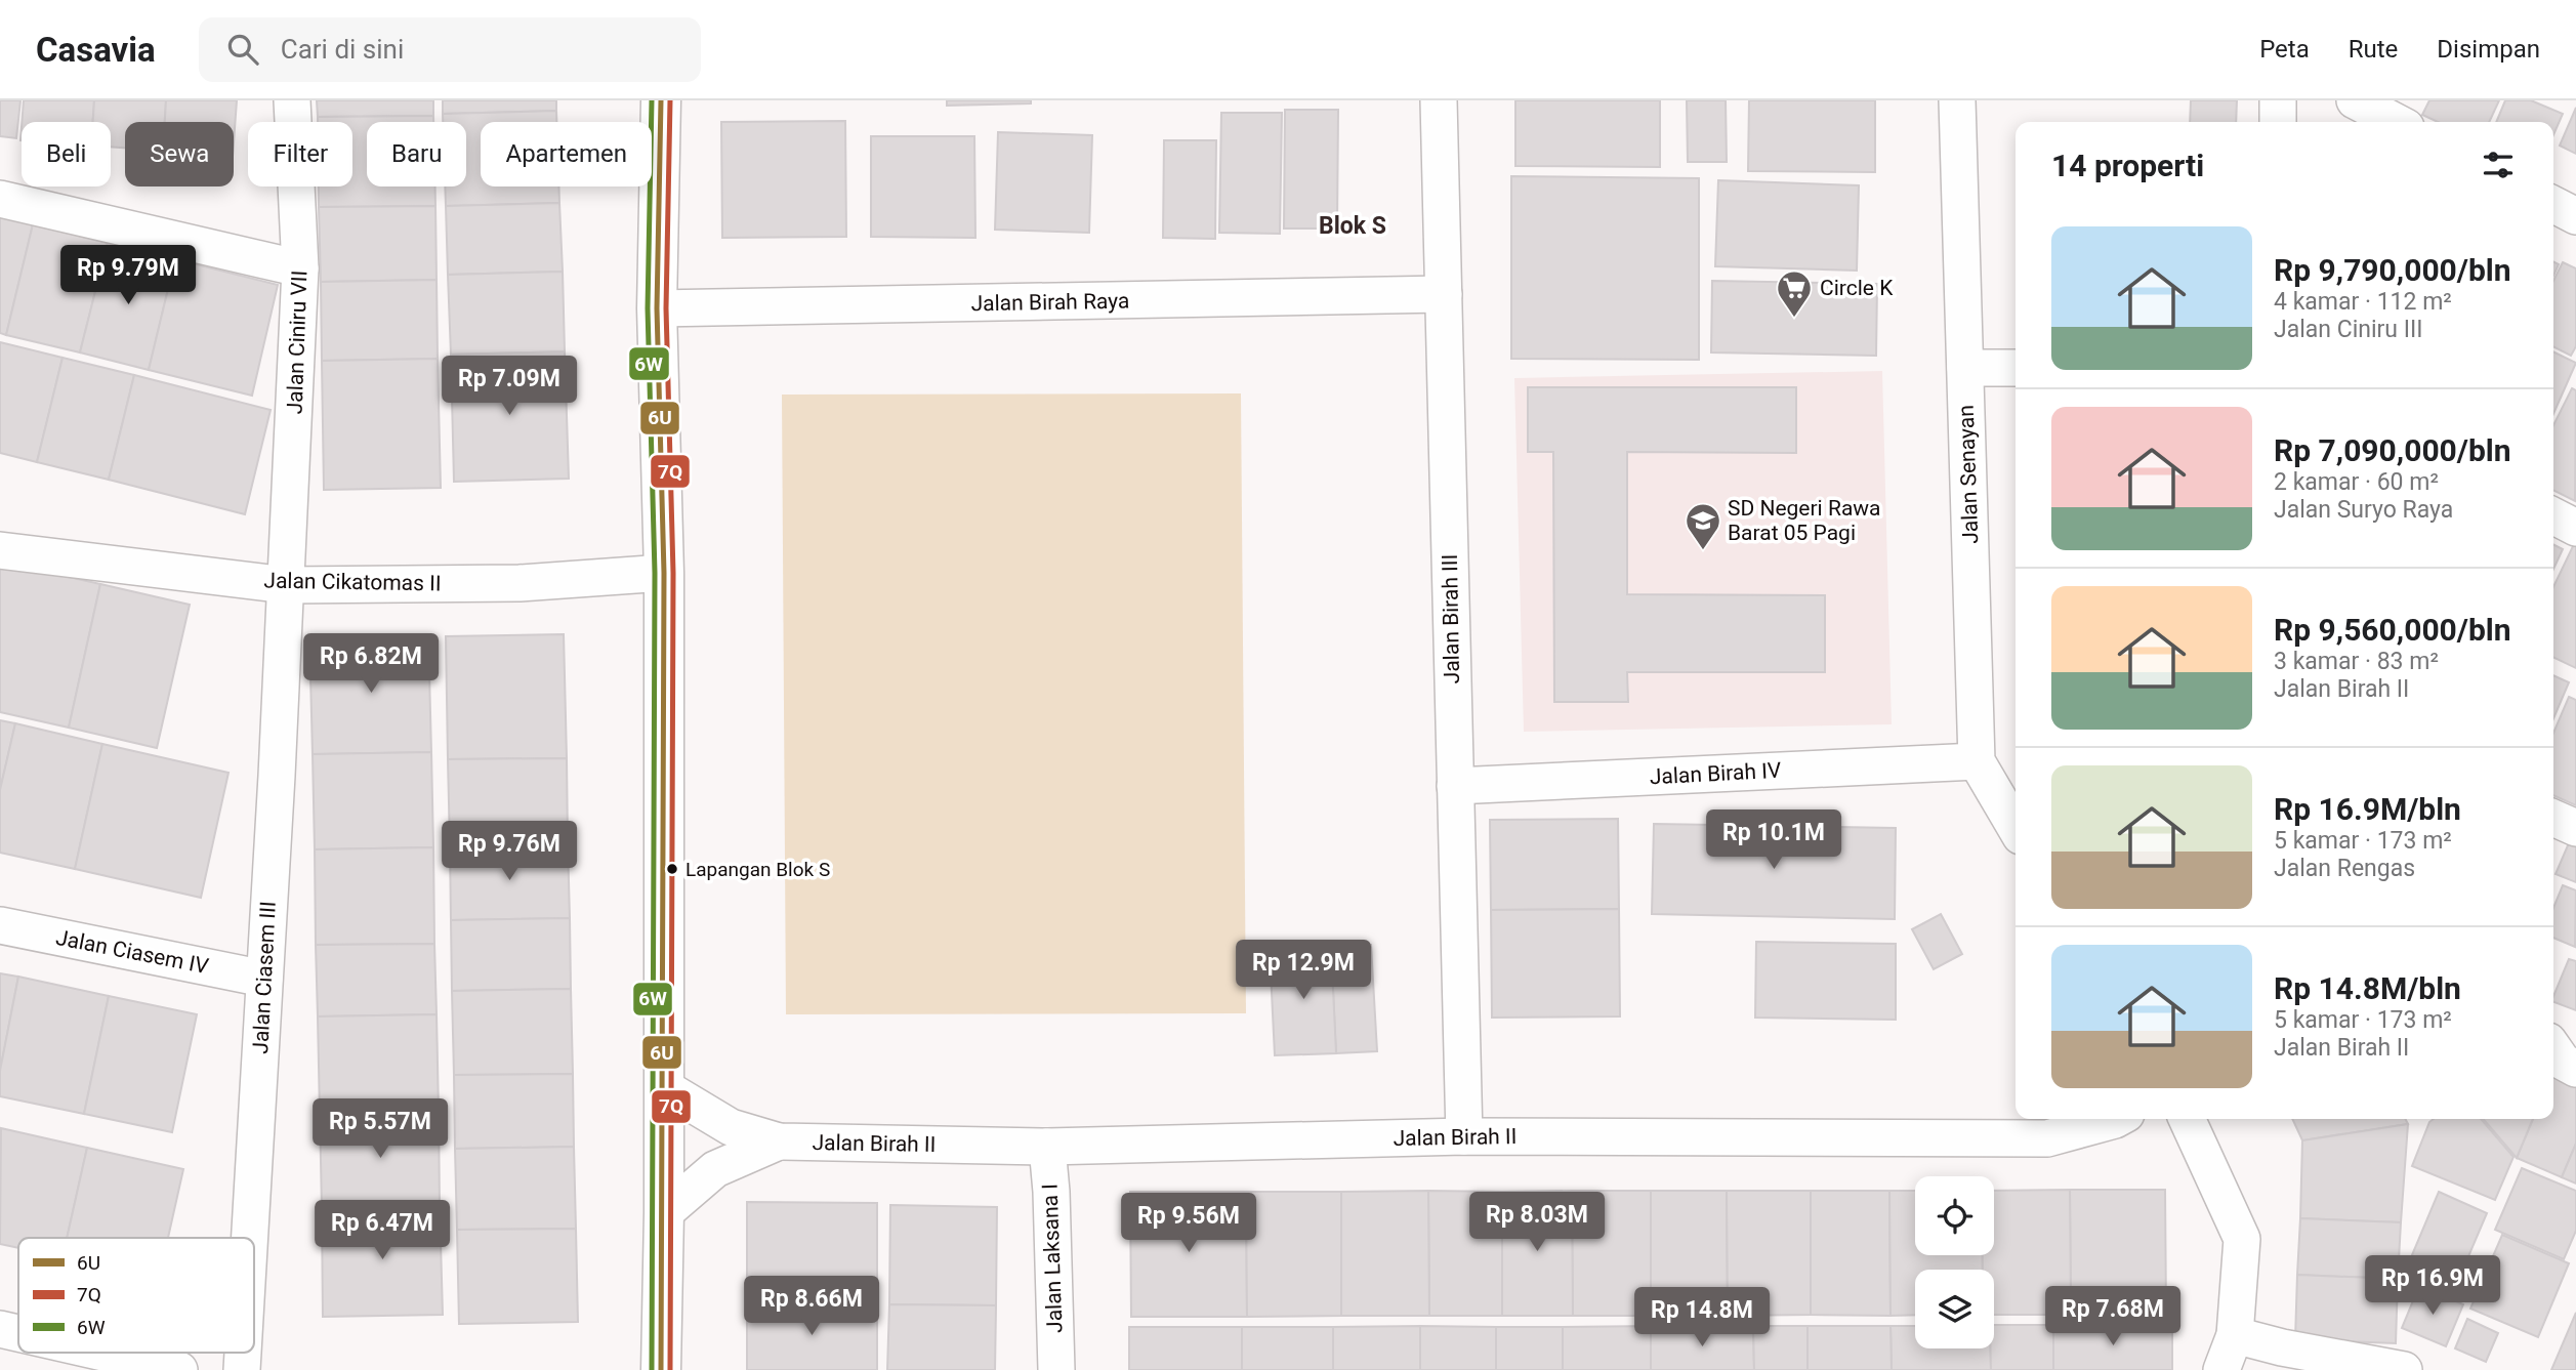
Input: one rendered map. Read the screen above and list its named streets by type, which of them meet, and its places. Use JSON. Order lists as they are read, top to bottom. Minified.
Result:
{"streets":{"street":["Jalan Birah Raya","Jalan Ciniru VII","Jalan Senayan","Jalan Cikatomas II","Jalan Birah III","Jalan Birah IV","Jalan Ciasem IV","Jalan Ciasem III","Jalan Birah II","Jalan Laksana I"]},"crossings":[["Jalan Birah Raya","Jalan Birah III"],["Jalan Ciniru VII","Jalan Cikatomas II"],["Jalan Ciniru VII","Jalan Ciasem III"],["Jalan Senayan","Jalan Birah IV"],["Jalan Cikatomas II","Jalan Ciasem III"],["Jalan Birah III","Jalan Birah IV"],["Jalan Birah III","Jalan Birah II"],["Jalan Ciasem IV","Jalan Ciasem III"],["Jalan Birah II","Jalan Laksana I"]],"districts":["Blok S"],"places":{"supermarket":["Circle K"],"school or university":["SD Negeri Rawa Barat 05 Pagi"],"other":["Lapangan Blok S"]},"lines":["transit line 6U","transit line 7Q","transit line 6W"],"legend":["6U","7Q","6W"],"page":{"header":"Casavia","search":"Cari di sini","nav":["Peta","Rute","Disimpan"],"chip":["Beli","Sewa","Filter","Baru","Apartemen"],"heading":"14 properti","list":[{"name":"Rp 9,790,000/bln","note":"4 kamar · 112 m² · Jalan Ciniru III"},{"name":"Rp 7,090,000/bln","note":"2 kamar · 60 m² · Jalan Suryo Raya"},{"name":"Rp 9,560,000/bln","note":"3 kamar · 83 m² · Jalan Birah II"},{"name":"Rp 16.9M/bln","note":"5 kamar · 173 m² · Jalan Rengas"},{"name":"Rp 14.8M/bln","note":"5 kamar · 173 m² · Jalan Birah II"}],"price":["Rp 9.79M","Rp 7.09M","Rp 6.82M","Rp 10.1M","Rp 9.76M","Rp 12.9M","Rp 5.57M","Rp 8.03M","Rp 9.56M","Rp 6.47M","Rp 16.9M","Rp 8.66M","Rp 7.68M","Rp 14.8M"]}}
